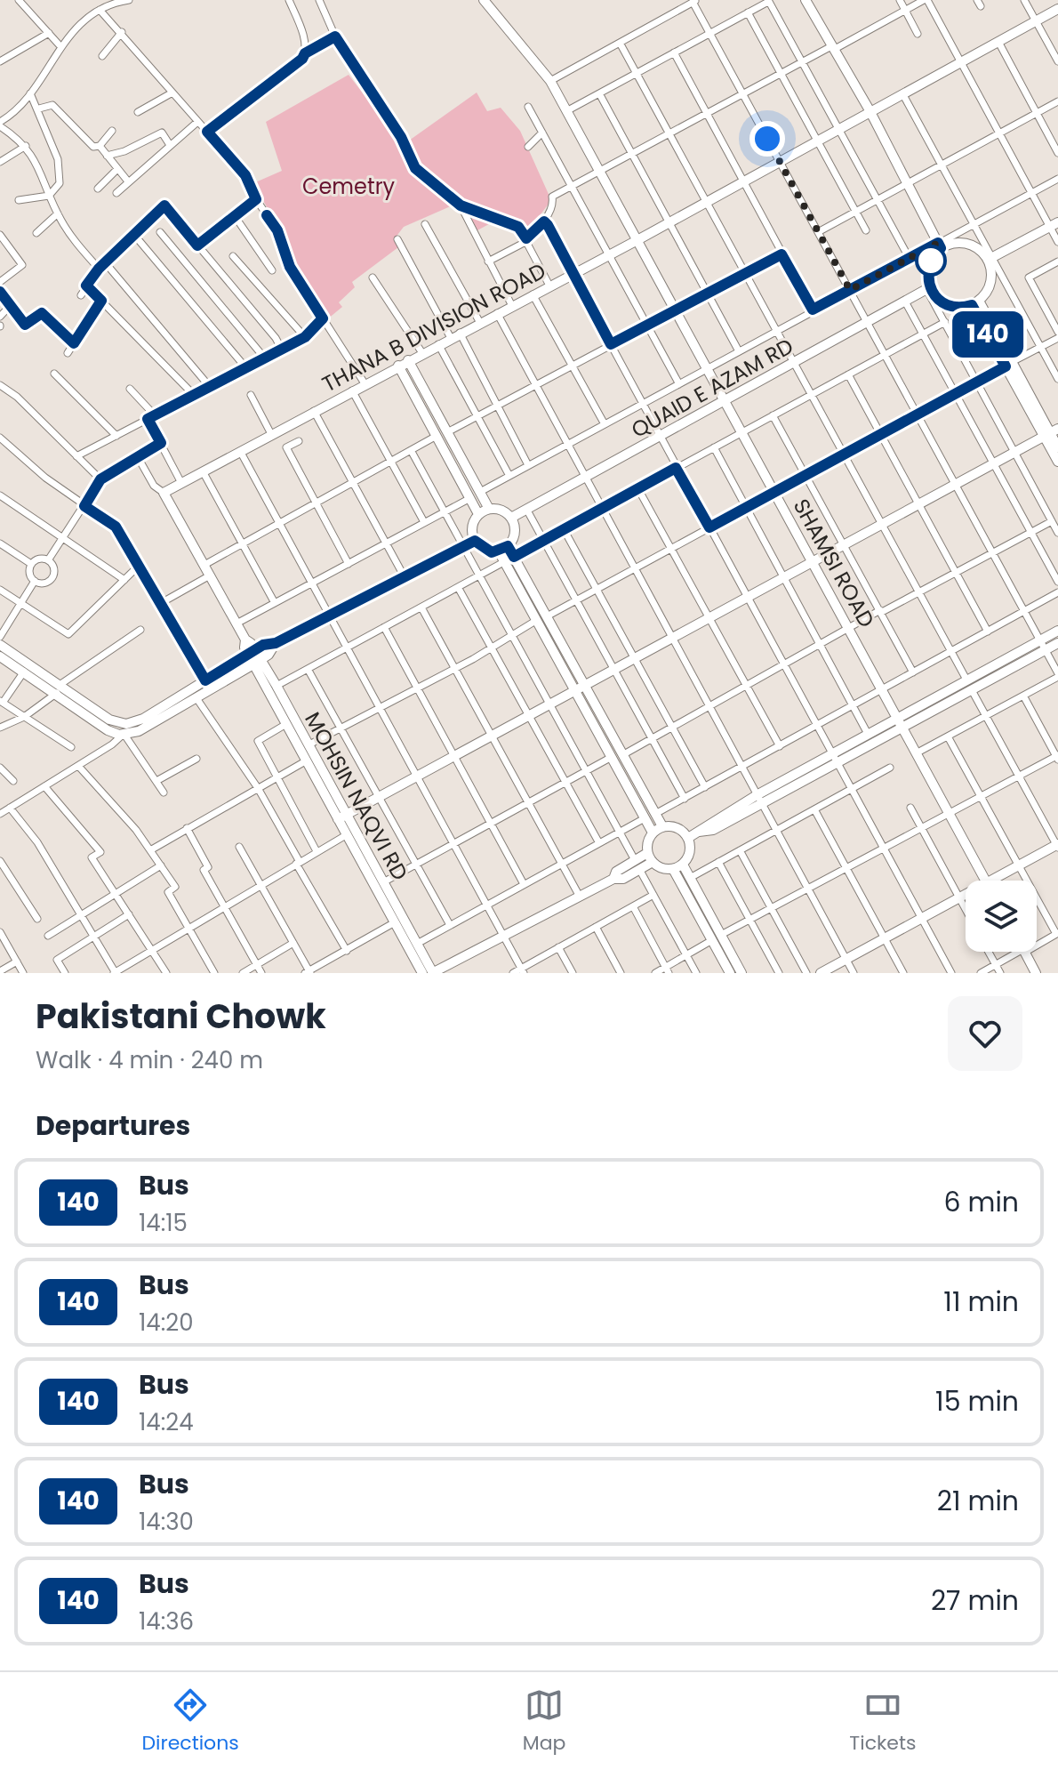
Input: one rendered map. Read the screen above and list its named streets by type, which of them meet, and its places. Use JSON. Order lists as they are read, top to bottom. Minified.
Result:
{"streets":{"street":["THANA B DIVISION ROAD","QUAID E AZAM RD","SHAMSI ROAD","MOHSIN NAQVI RD"]},"crossings":[["THANA B DIVISION ROAD","SHAMSI ROAD"],["THANA B DIVISION ROAD","MOHSIN NAQVI RD"],["QUAID E AZAM RD","SHAMSI ROAD"]],"parks":["Cemetry"],"lines":["bus line 140"],"page":{"on_map":"140","heading":[["Pakistani Chowk","Walk · 4 min · 240 m"],"Departures"],"list":[{"mark":"140","name":"Bus","note":"14:15","value":"6 min"},{"mark":"140","name":"Bus","note":"14:20","value":"11 min"},{"mark":"140","name":"Bus","note":"14:24","value":"15 min"},{"mark":"140","name":"Bus","note":"14:30","value":"21 min"},{"mark":"140","name":"Bus","note":"14:36","value":"27 min"}],"tabs":["Directions","Map","Tickets"]}}
